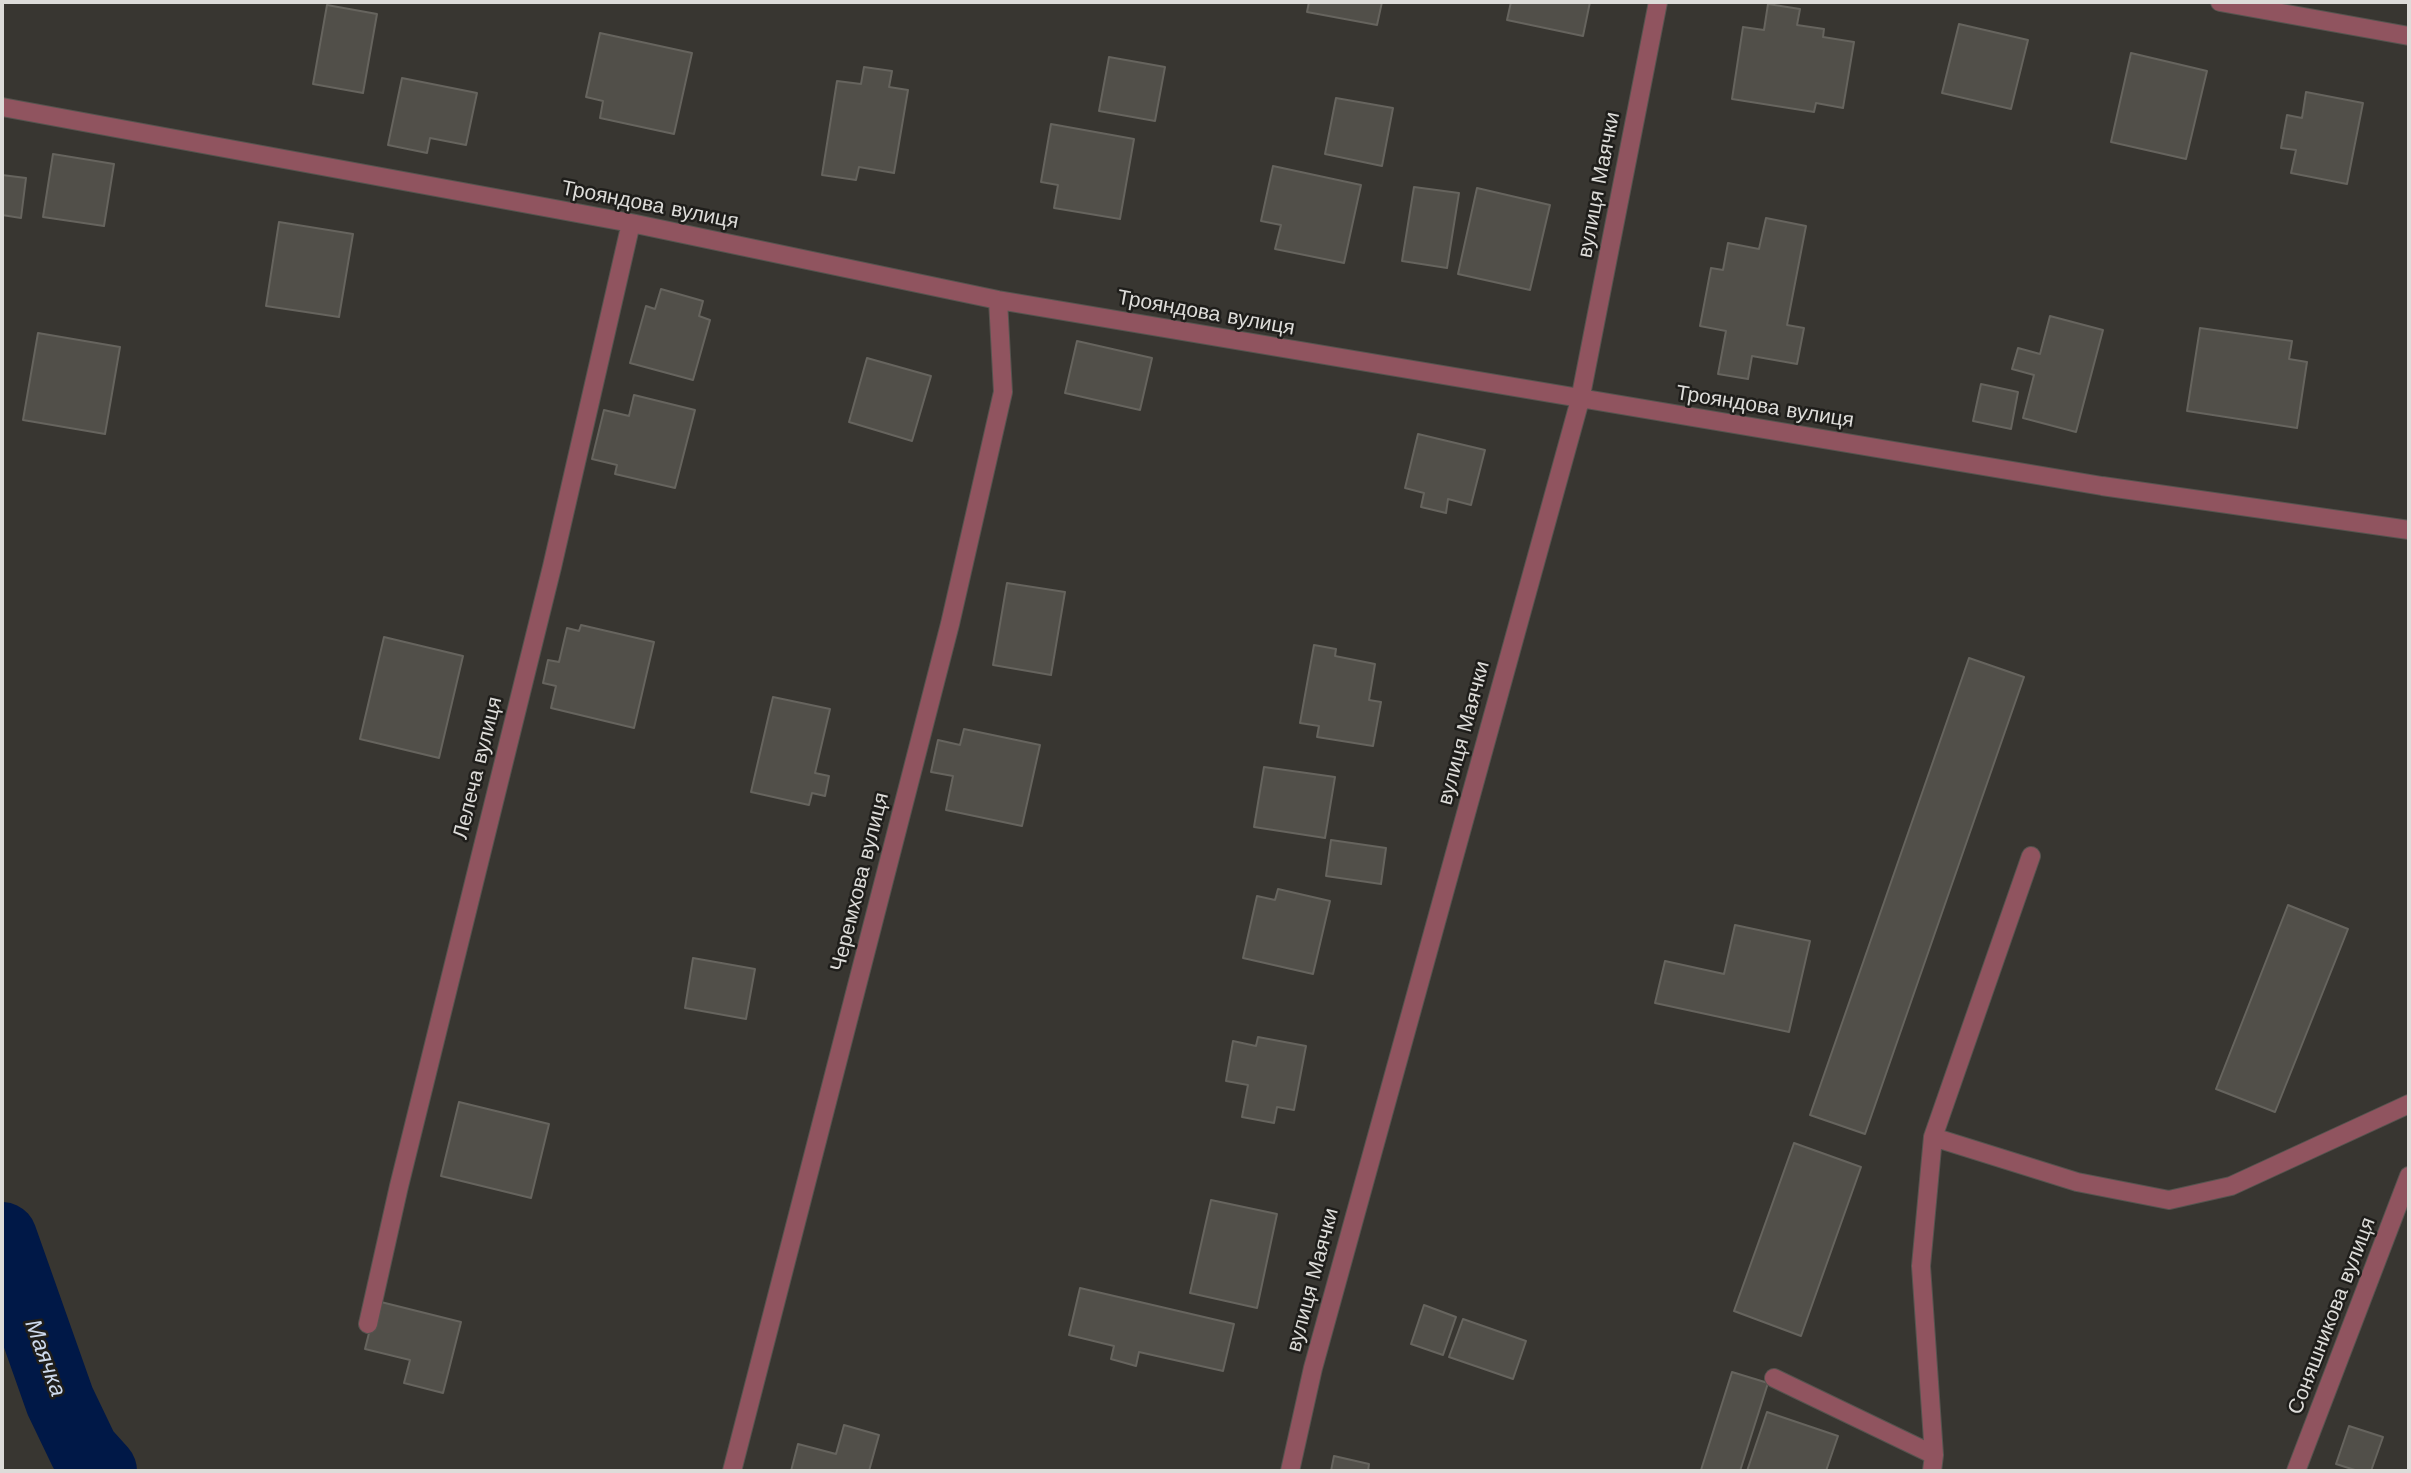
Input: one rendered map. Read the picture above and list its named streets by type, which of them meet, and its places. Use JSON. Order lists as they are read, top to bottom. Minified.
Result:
{"streets":{"street":["вулиця Маячки","Трояндова вулиця","Лелеча вулиця","Черемхова вулиця","Соняшникова вулиця"]},"crossings":[["вулиця Маячки","Трояндова вулиця"],["Трояндова вулиця","Лелеча вулиця"],["Трояндова вулиця","Черемхова вулиця"]],"water":["Маячка"]}
